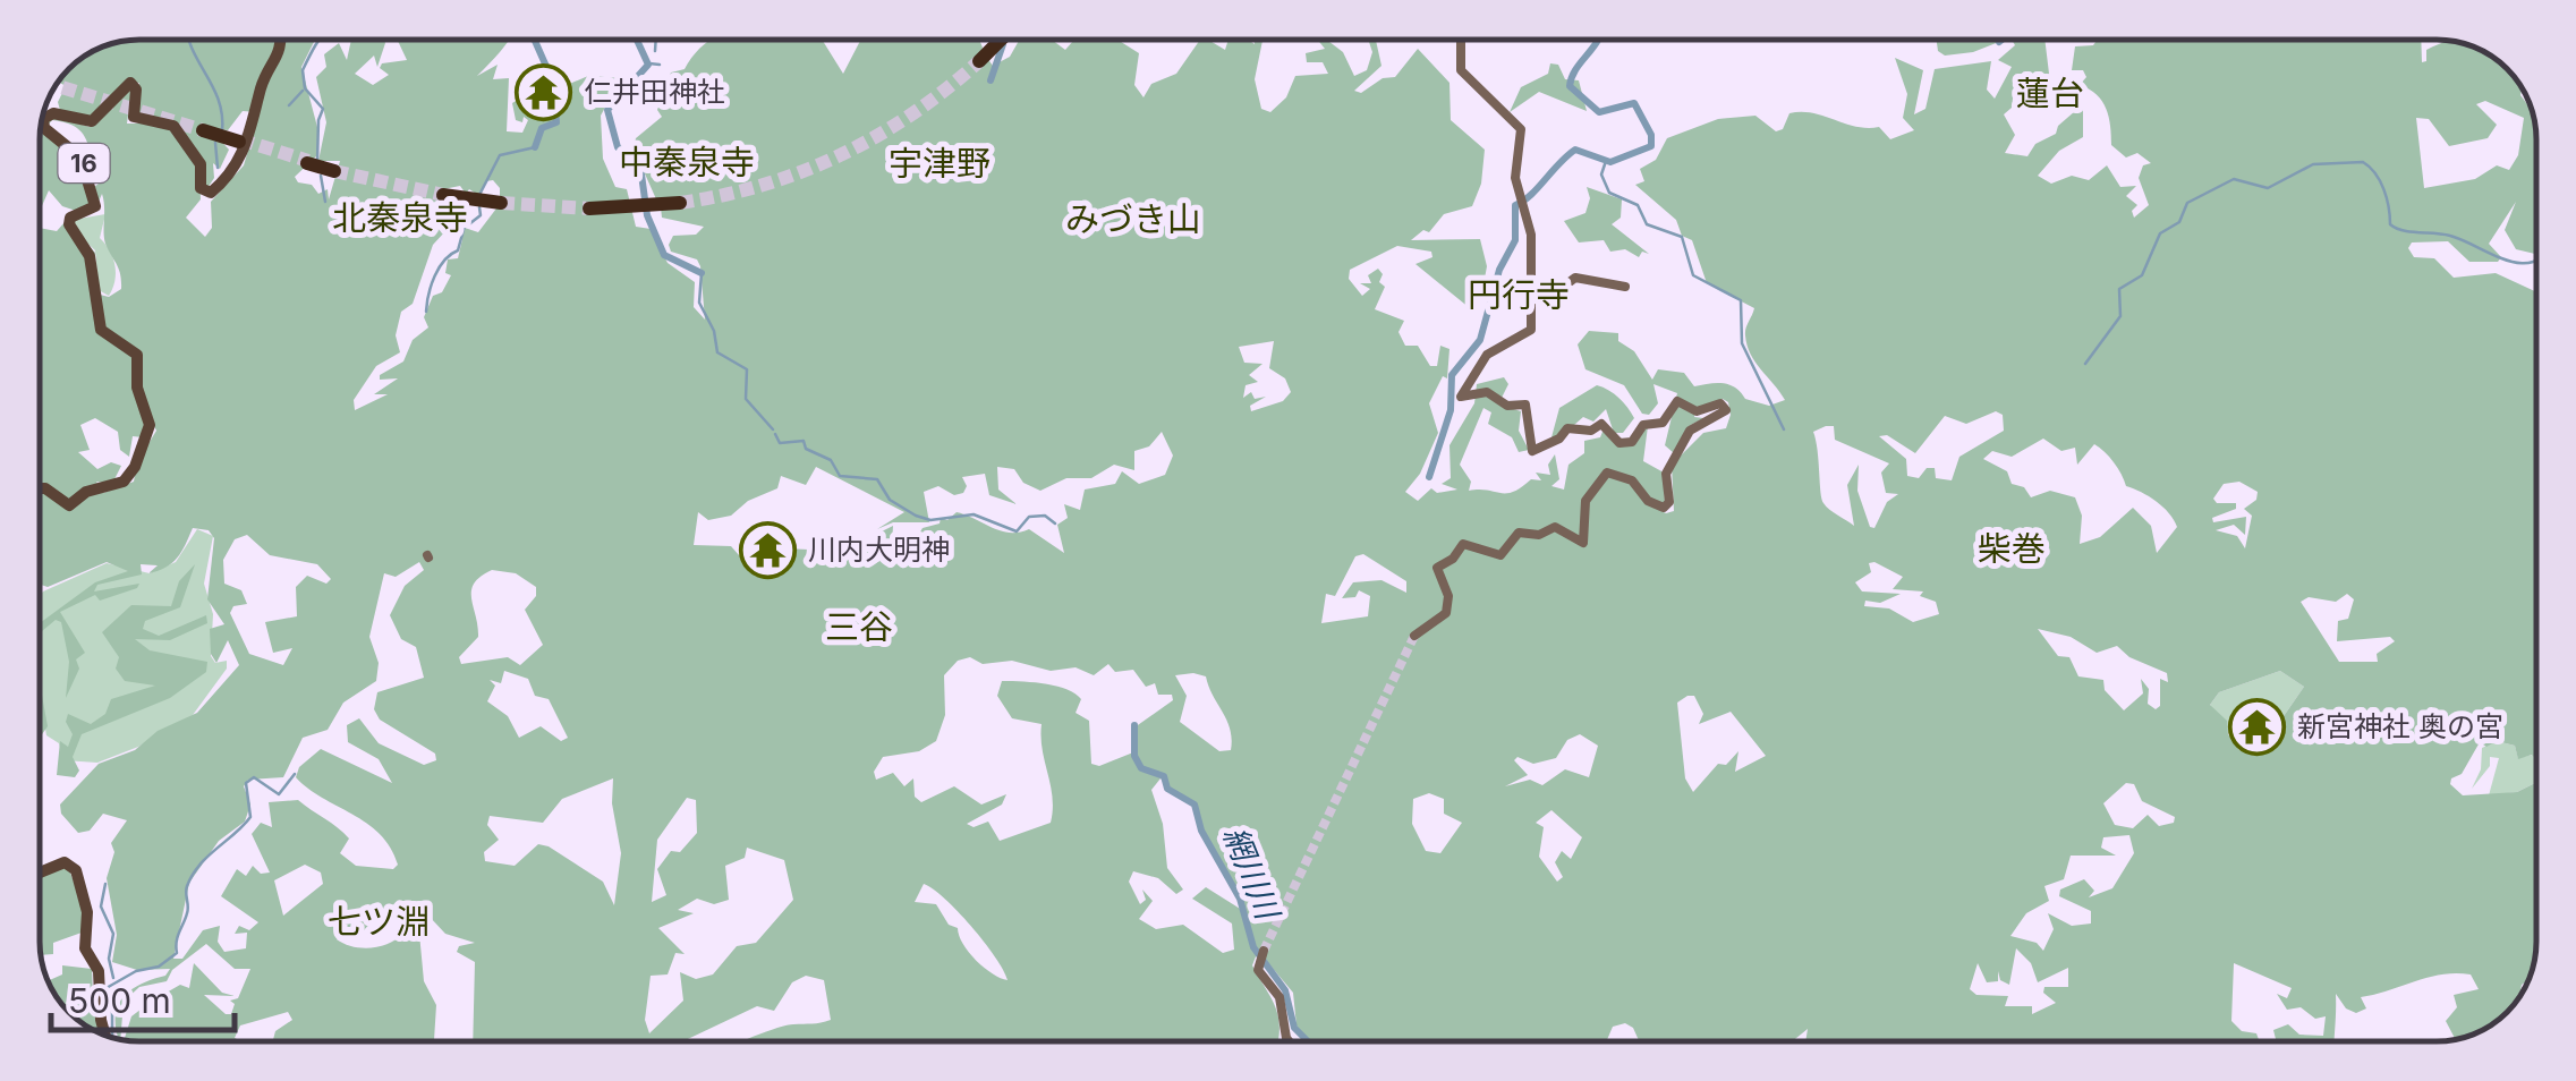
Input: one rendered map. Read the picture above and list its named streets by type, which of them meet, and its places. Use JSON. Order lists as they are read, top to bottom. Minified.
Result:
{"streets":{"main road":["16"]},"districts":["蓮台","中秦泉寺","宇津野","北秦泉寺","みづき山","円行寺","柴巻","三谷","七ツ淵"],"water":["網川川"],"places":{"temple":["仁井田神社","川内大明神","新宮神社 奥の宮"]},"scale_bar":"500 m"}
